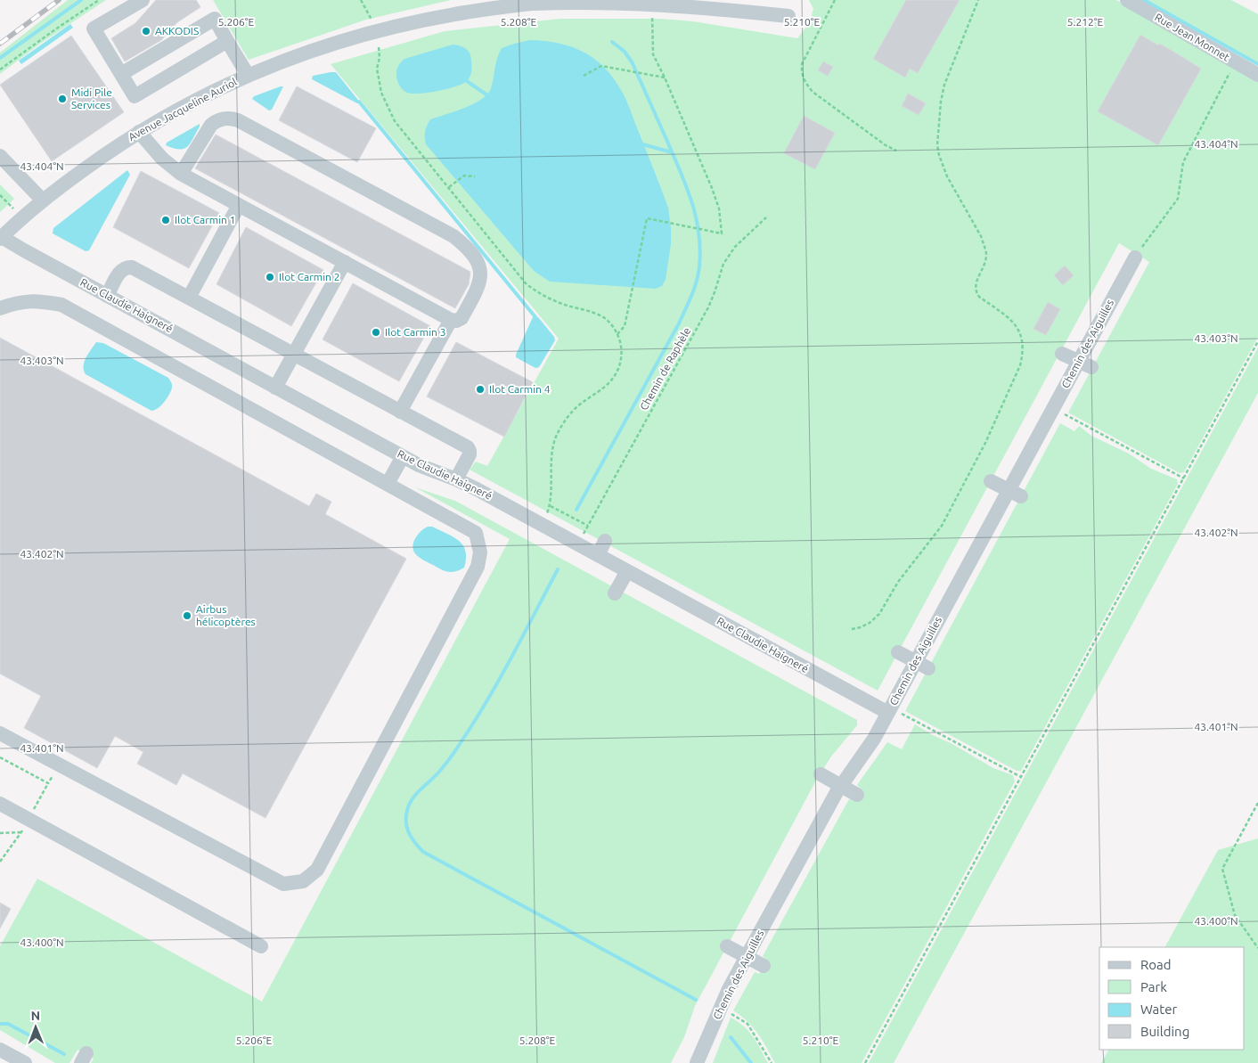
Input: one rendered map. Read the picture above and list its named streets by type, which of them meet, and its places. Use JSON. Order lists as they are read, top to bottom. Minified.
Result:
{"streets":{"street":["Rue Jean Monnet","Avenue Jacqueline Auriol","Rue Claudie Haigneré","Chemin des Aiguilles"],"path":["Chemin de Raphèle"]},"crossings":[["Avenue Jacqueline Auriol","Rue Claudie Haigneré"],["Rue Claudie Haigneré","Chemin des Aiguilles"]],"places":["AKKODIS","Midi Pile Services","Ilot Carmin 1","Ilot Carmin 2","Ilot Carmin 3","Ilot Carmin 4","Airbus hélicoptères"],"legend":["Road","Park","Water","Building"],"north":"top","coordinates":["5.206°E","5.208°E","5.210°E","5.212°E","43.404°N","43.403°N","43.402°N","43.401°N","43.400°N"]}
